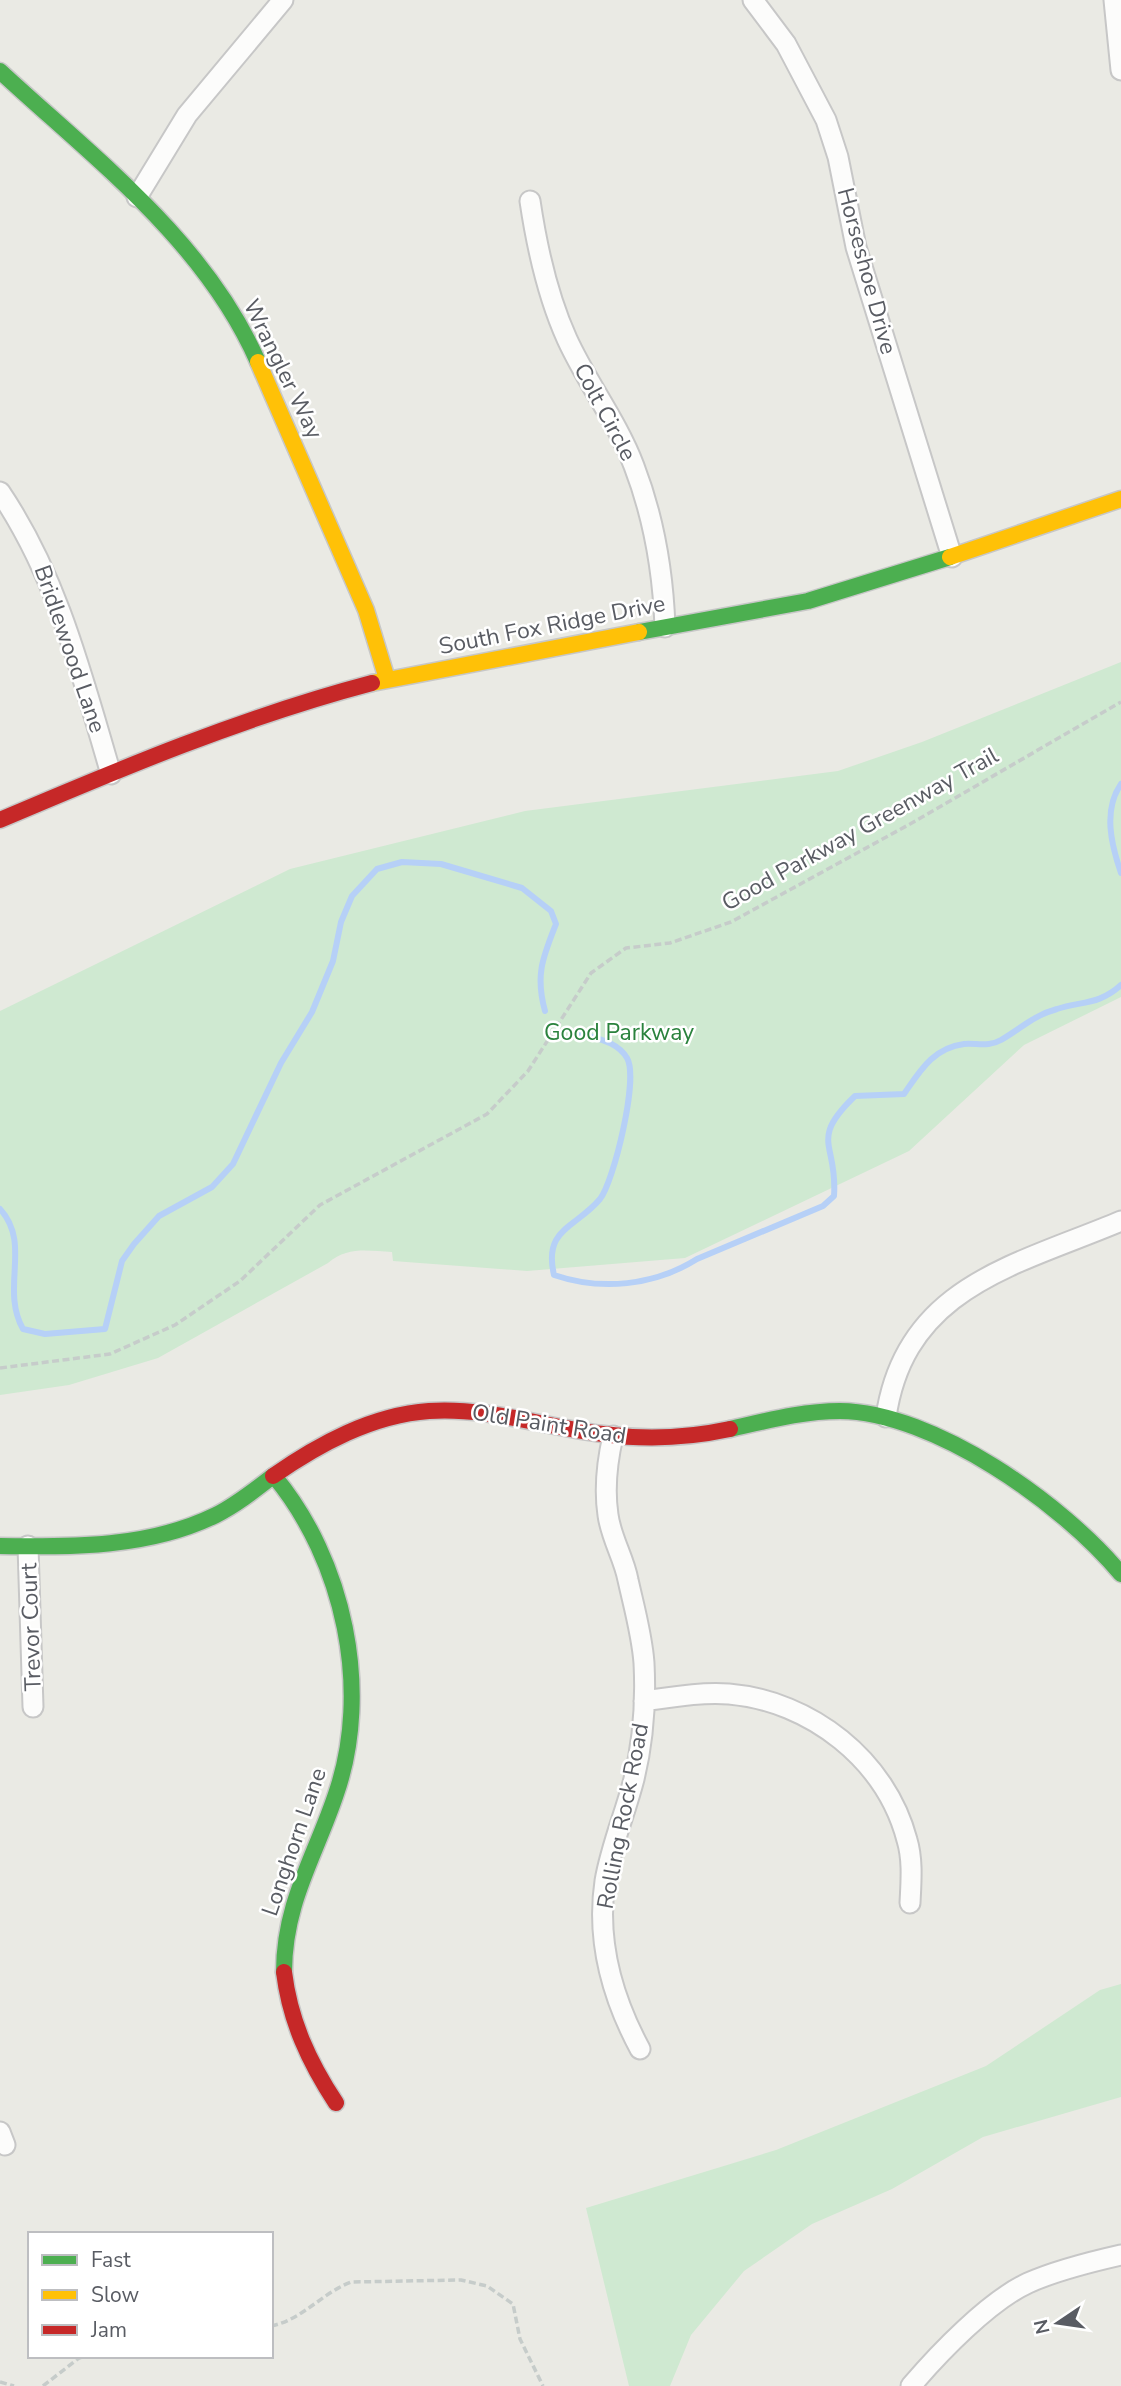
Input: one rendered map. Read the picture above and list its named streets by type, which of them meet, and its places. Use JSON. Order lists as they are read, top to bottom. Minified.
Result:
{"streets":{"street":["Horseshoe Drive","Wrangler Way","Colt Circle","South Fox Ridge Drive","Bridlewood Lane","Old Paint Road","Trevor Court","Rolling Rock Road","Longhorn Lane"],"path":["Good Parkway Greenway Trail"]},"crossings":[["Horseshoe Drive","South Fox Ridge Drive"],["Wrangler Way","South Fox Ridge Drive"],["Colt Circle","South Fox Ridge Drive"],["South Fox Ridge Drive","Bridlewood Lane"],["Old Paint Road","Trevor Court"],["Old Paint Road","Rolling Rock Road"],["Old Paint Road","Longhorn Lane"]],"parks":["Good Parkway"],"legend":["Fast","Slow","Jam"],"north":"left"}
